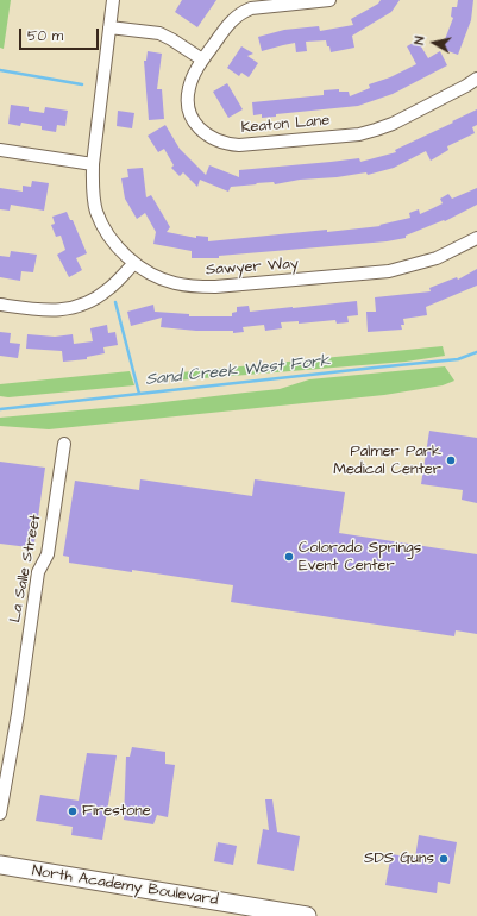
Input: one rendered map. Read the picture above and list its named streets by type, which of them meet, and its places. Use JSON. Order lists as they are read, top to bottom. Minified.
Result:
{"streets":{"highway":["North Academy Boulevard"],"street":["Keaton Lane","Sawyer Way","La Salle Street"]},"water":["Sand Creek West Fork"],"places":["Palmer Park Medical Center","Colorado Springs Event Center","Firestone","SDS Guns"],"scale_bar":"50 m","north":"left"}
